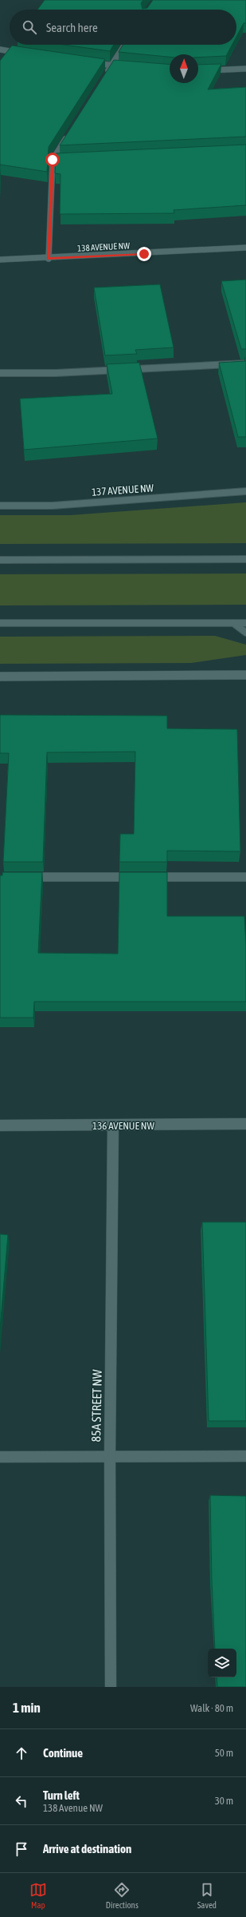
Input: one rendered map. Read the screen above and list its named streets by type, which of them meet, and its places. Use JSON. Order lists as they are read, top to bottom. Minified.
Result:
{"streets":{"street":["138 AVENUE NW","137 AVENUE NW","136 AVENUE NW","85A STREET NW"]},"crossings":[["136 AVENUE NW","85A STREET NW"]],"north":"top","page":{"search":"Search here","heading":["1 min","Walk · 80 m"],"list":[["Continue","50 m"],["Turn left","138 Avenue NW","30 m"],"Arrive at destination"],"nav":["Map","Directions","Saved"]}}
